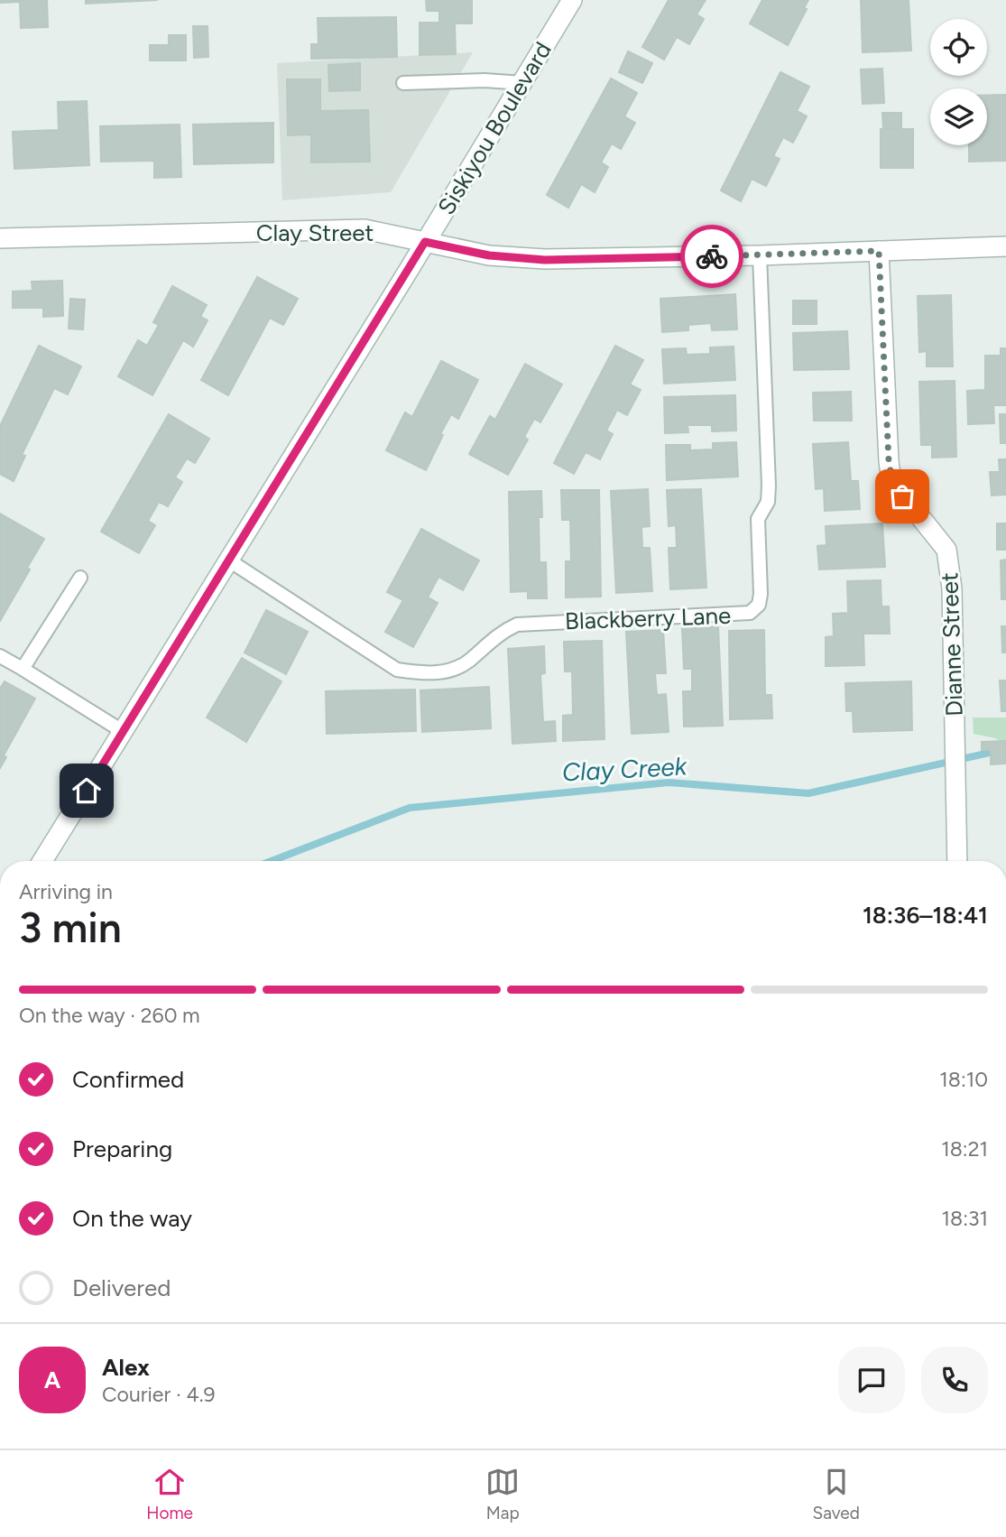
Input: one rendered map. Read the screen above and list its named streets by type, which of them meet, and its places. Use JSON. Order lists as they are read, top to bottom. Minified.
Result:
{"streets":{"street":["Siskiyou Boulevard","Clay Street","Dianne Street"],"lane":["Blackberry Lane"]},"crossings":[["Siskiyou Boulevard","Clay Street"],["Siskiyou Boulevard","Blackberry Lane"],["Clay Street","Blackberry Lane"],["Clay Street","Dianne Street"]],"water":["Clay Creek"],"page":{"heading":["3 min","Arriving in","18:36–18:41"],"panel":["Alex","Courier · 4.9"],"bar":"On the way · 260 m","list":[["Confirmed","18:10"],["Preparing","18:21"],["On the way","18:31"],"Delivered"],"round":"A","tabs":["Home","Map","Saved"]}}
